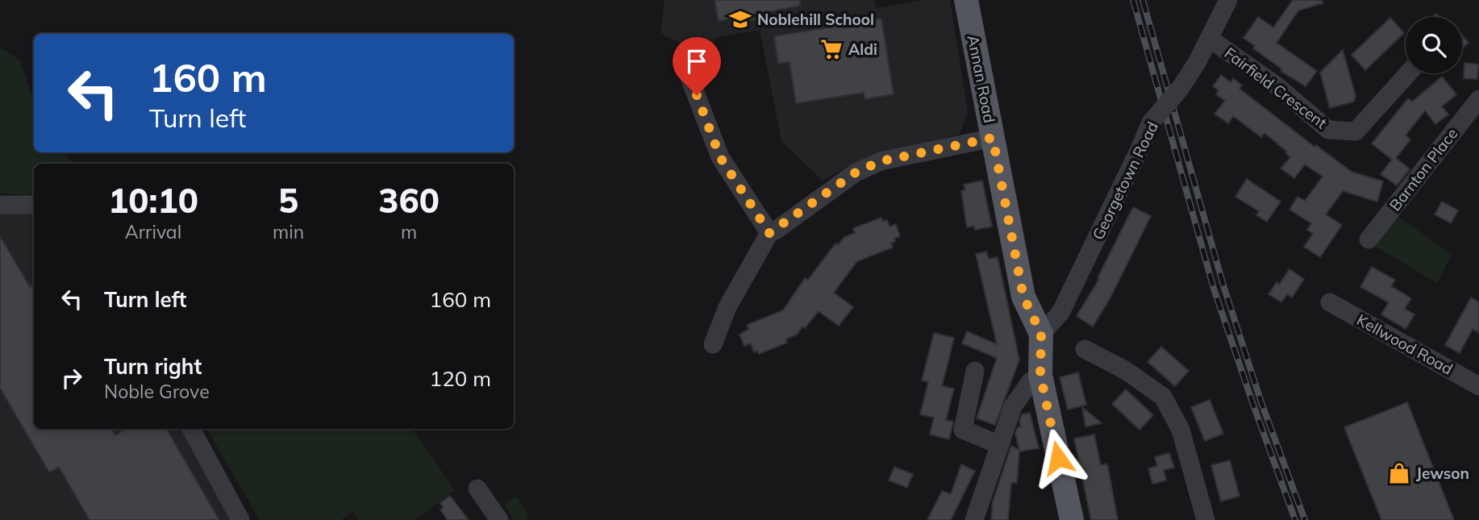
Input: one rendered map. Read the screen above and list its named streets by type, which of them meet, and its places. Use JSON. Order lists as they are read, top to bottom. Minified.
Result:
{"streets":{"main road":["Annan Road"],"street":["Fairfield Crescent","Barnton Place","Georgetown Road","Kellwood Road"]},"crossings":[["Annan Road","Georgetown Road"],["Fairfield Crescent","Georgetown Road"]],"places":{"school or university":["Noblehill School"],"supermarket":["Aldi"],"shop":["Jewson"]},"page":{"turn":["160 m","Turn left"],"eta":["10:10","Arrival","5","min","360","m"],"list":[{"name":"Turn left","value":"160 m"},{"name":"Turn right","note":"Noble Grove","value":"120 m"}]}}
